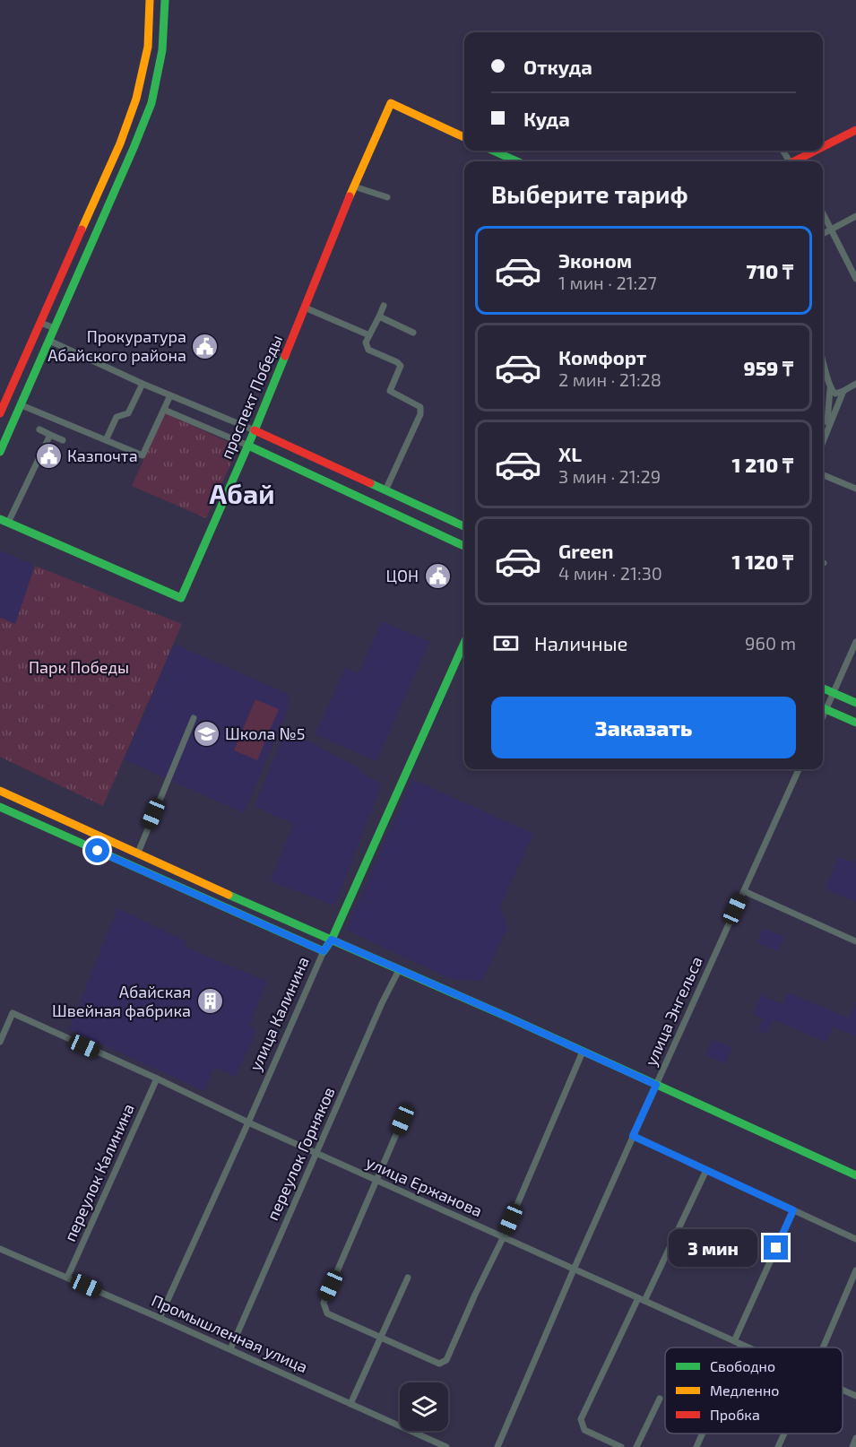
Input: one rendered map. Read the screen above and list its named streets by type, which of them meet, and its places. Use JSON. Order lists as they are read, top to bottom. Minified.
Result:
{"streets":{"street":["проспект Победы","улица Энгельса","улица Калинина","переулок Горняков","переулок Калинина","улица Ержанова","Промышленная улица"]},"crossings":[["улица Энгельса","улица Ержанова"],["улица Калинина","улица Ержанова"],["улица Калинина","Промышленная улица"],["переулок Горняков","улица Ержанова"],["переулок Горняков","Промышленная улица"],["переулок Калинина","улица Ержанова"],["переулок Калинина","Промышленная улица"]],"districts":["Абай"],"parks":["Парк Победы"],"places":{"public building":["Прокуратура Абайского района","Казпочта","ЦОН"],"school or university":["Школа №5"],"building":["Абайская Швейная фабрика"]},"legend":["Свободно","Медленно","Пробка"],"page":{"banner":["Откуда","Куда"],"heading":"Выберите тариф","list":[{"name":"Эконом","note":"1 мин · 21:27","value":"710 ₸"},{"name":"Комфорт","note":"2 мин · 21:28","value":"959 ₸"},{"name":"XL","note":"3 мин · 21:29","value":"1 210 ₸"},{"name":"Green","note":"4 мин · 21:30","value":"1 120 ₸"}],"pay":["Наличные","960 m"],"buttons":"Заказать","bubble":"3 мин"}}
